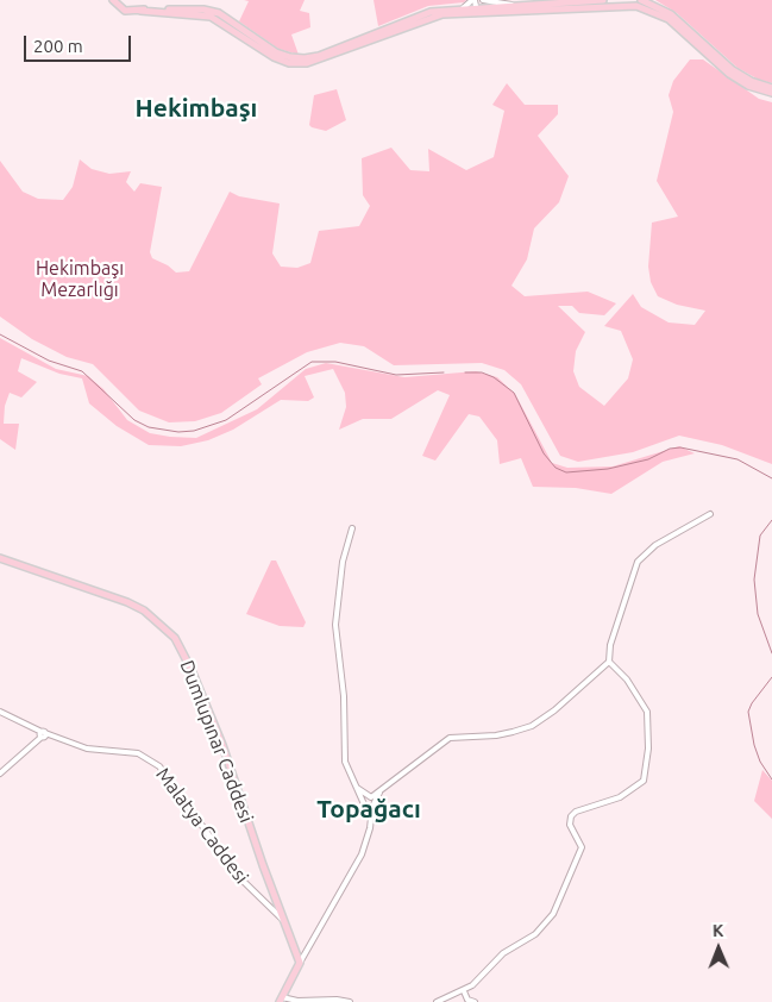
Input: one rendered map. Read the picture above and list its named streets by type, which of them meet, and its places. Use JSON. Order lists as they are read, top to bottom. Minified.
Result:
{"streets":{"main road":["Dumlupınar Caddesi"],"street":["Malatya Caddesi"]},"crossings":[["Dumlupınar Caddesi","Malatya Caddesi"]],"districts":["Hekimbaşı","Topağacı"],"parks":["Hekimbaşı Mezarlığı"],"scale_bar":"200 m","north":"top"}
